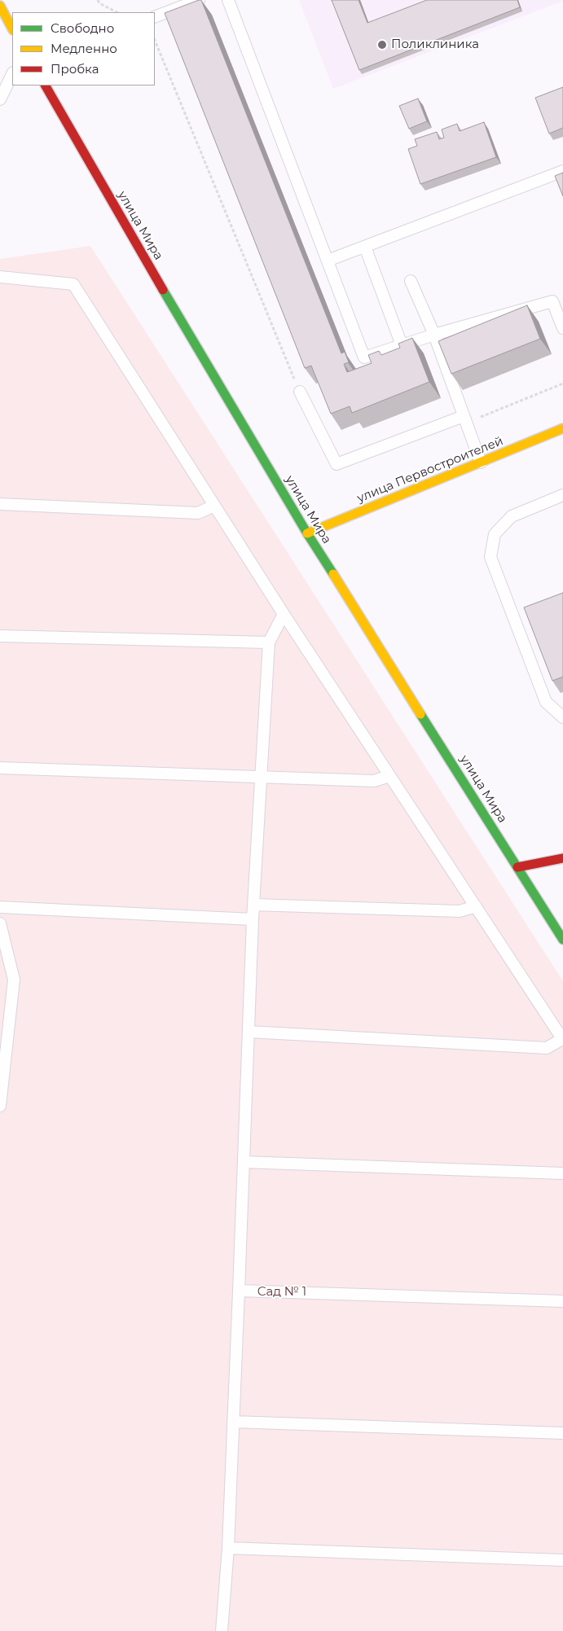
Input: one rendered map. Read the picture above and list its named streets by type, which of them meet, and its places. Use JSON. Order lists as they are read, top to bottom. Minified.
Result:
{"streets":{"main road":["улица Мира","улица Первостроителей"]},"crossings":[["улица Мира","улица Первостроителей"]],"parks":["Сад № 1"],"places":["Поликлиника"],"legend":["Свободно","Медленно","Пробка"]}
